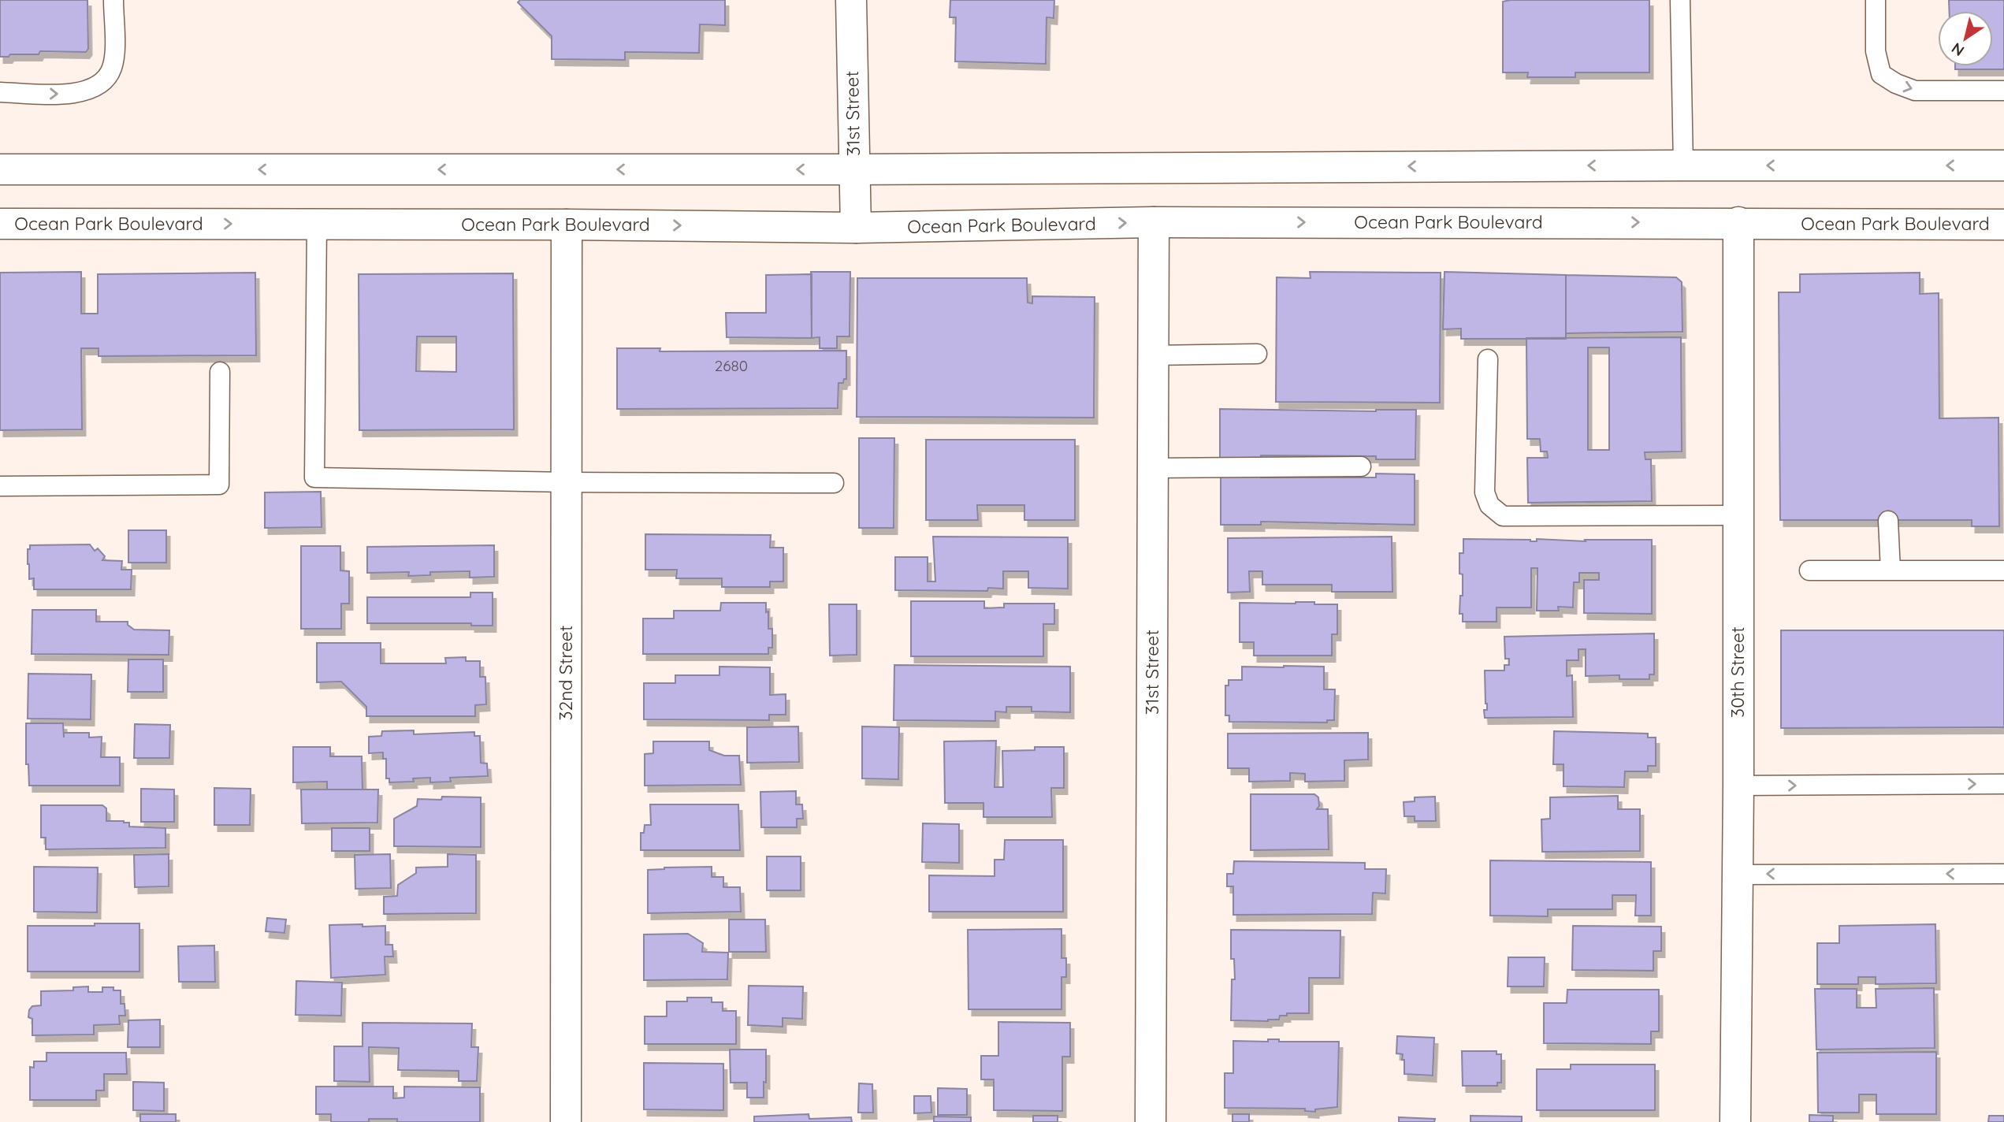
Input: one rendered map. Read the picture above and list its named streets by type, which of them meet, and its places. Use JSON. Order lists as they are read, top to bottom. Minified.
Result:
{"streets":{"street":["31st Street","Ocean Park Boulevard","30th Street","32nd Street"]},"crossings":[["31st Street","Ocean Park Boulevard"],["Ocean Park Boulevard","30th Street"],["Ocean Park Boulevard","32nd Street"]],"house_numbers":["2680"],"north":"bottom left"}
